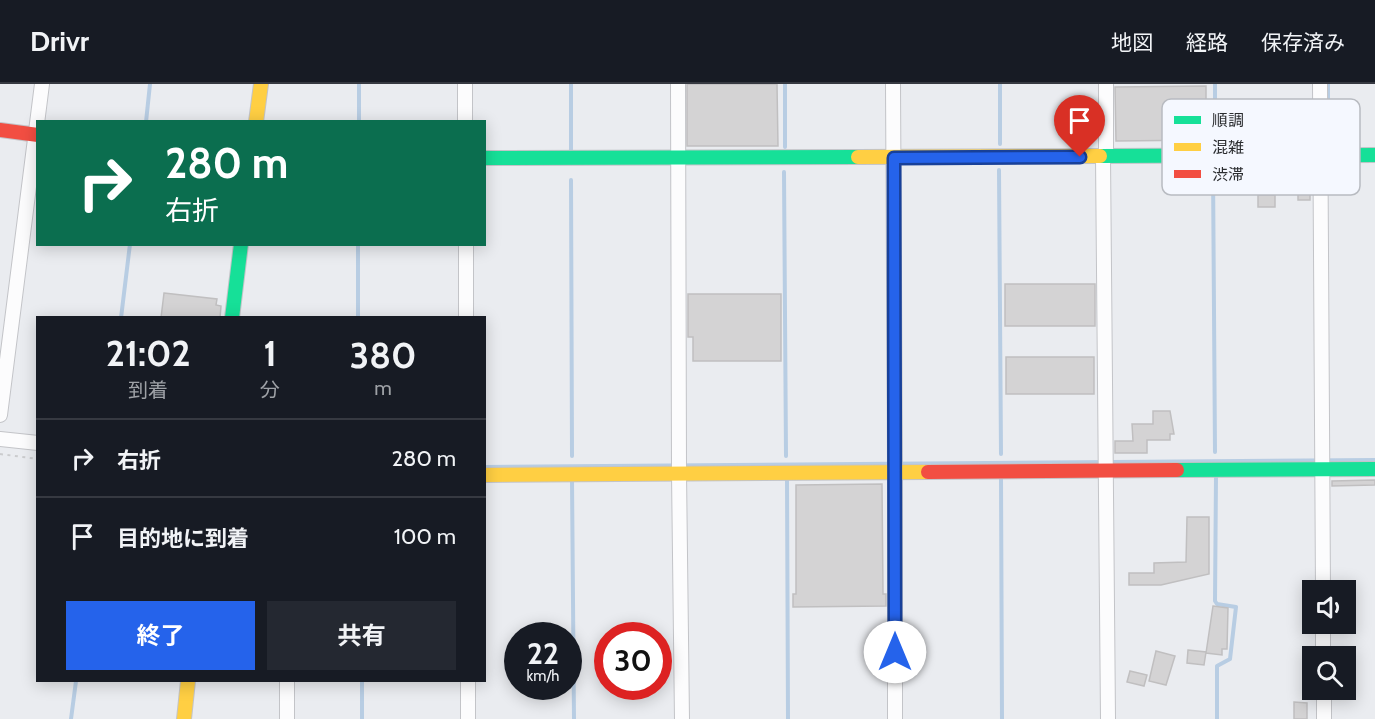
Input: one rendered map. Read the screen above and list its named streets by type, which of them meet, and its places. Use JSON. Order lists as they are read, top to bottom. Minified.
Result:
{"legend":["順調","混雑","渋滞"],"page":{"header":"Drivr","nav":["地図","経路","保存済み"],"turn":["280 m","右折"],"eta":["21:02","到着","1","分","380","m"],"list":[{"name":"右折","value":"280 m"},{"name":"目的地に到着","value":"100 m"}],"buttons":["終了","共有"],"speed":"22 km/h","limit":"30"}}
